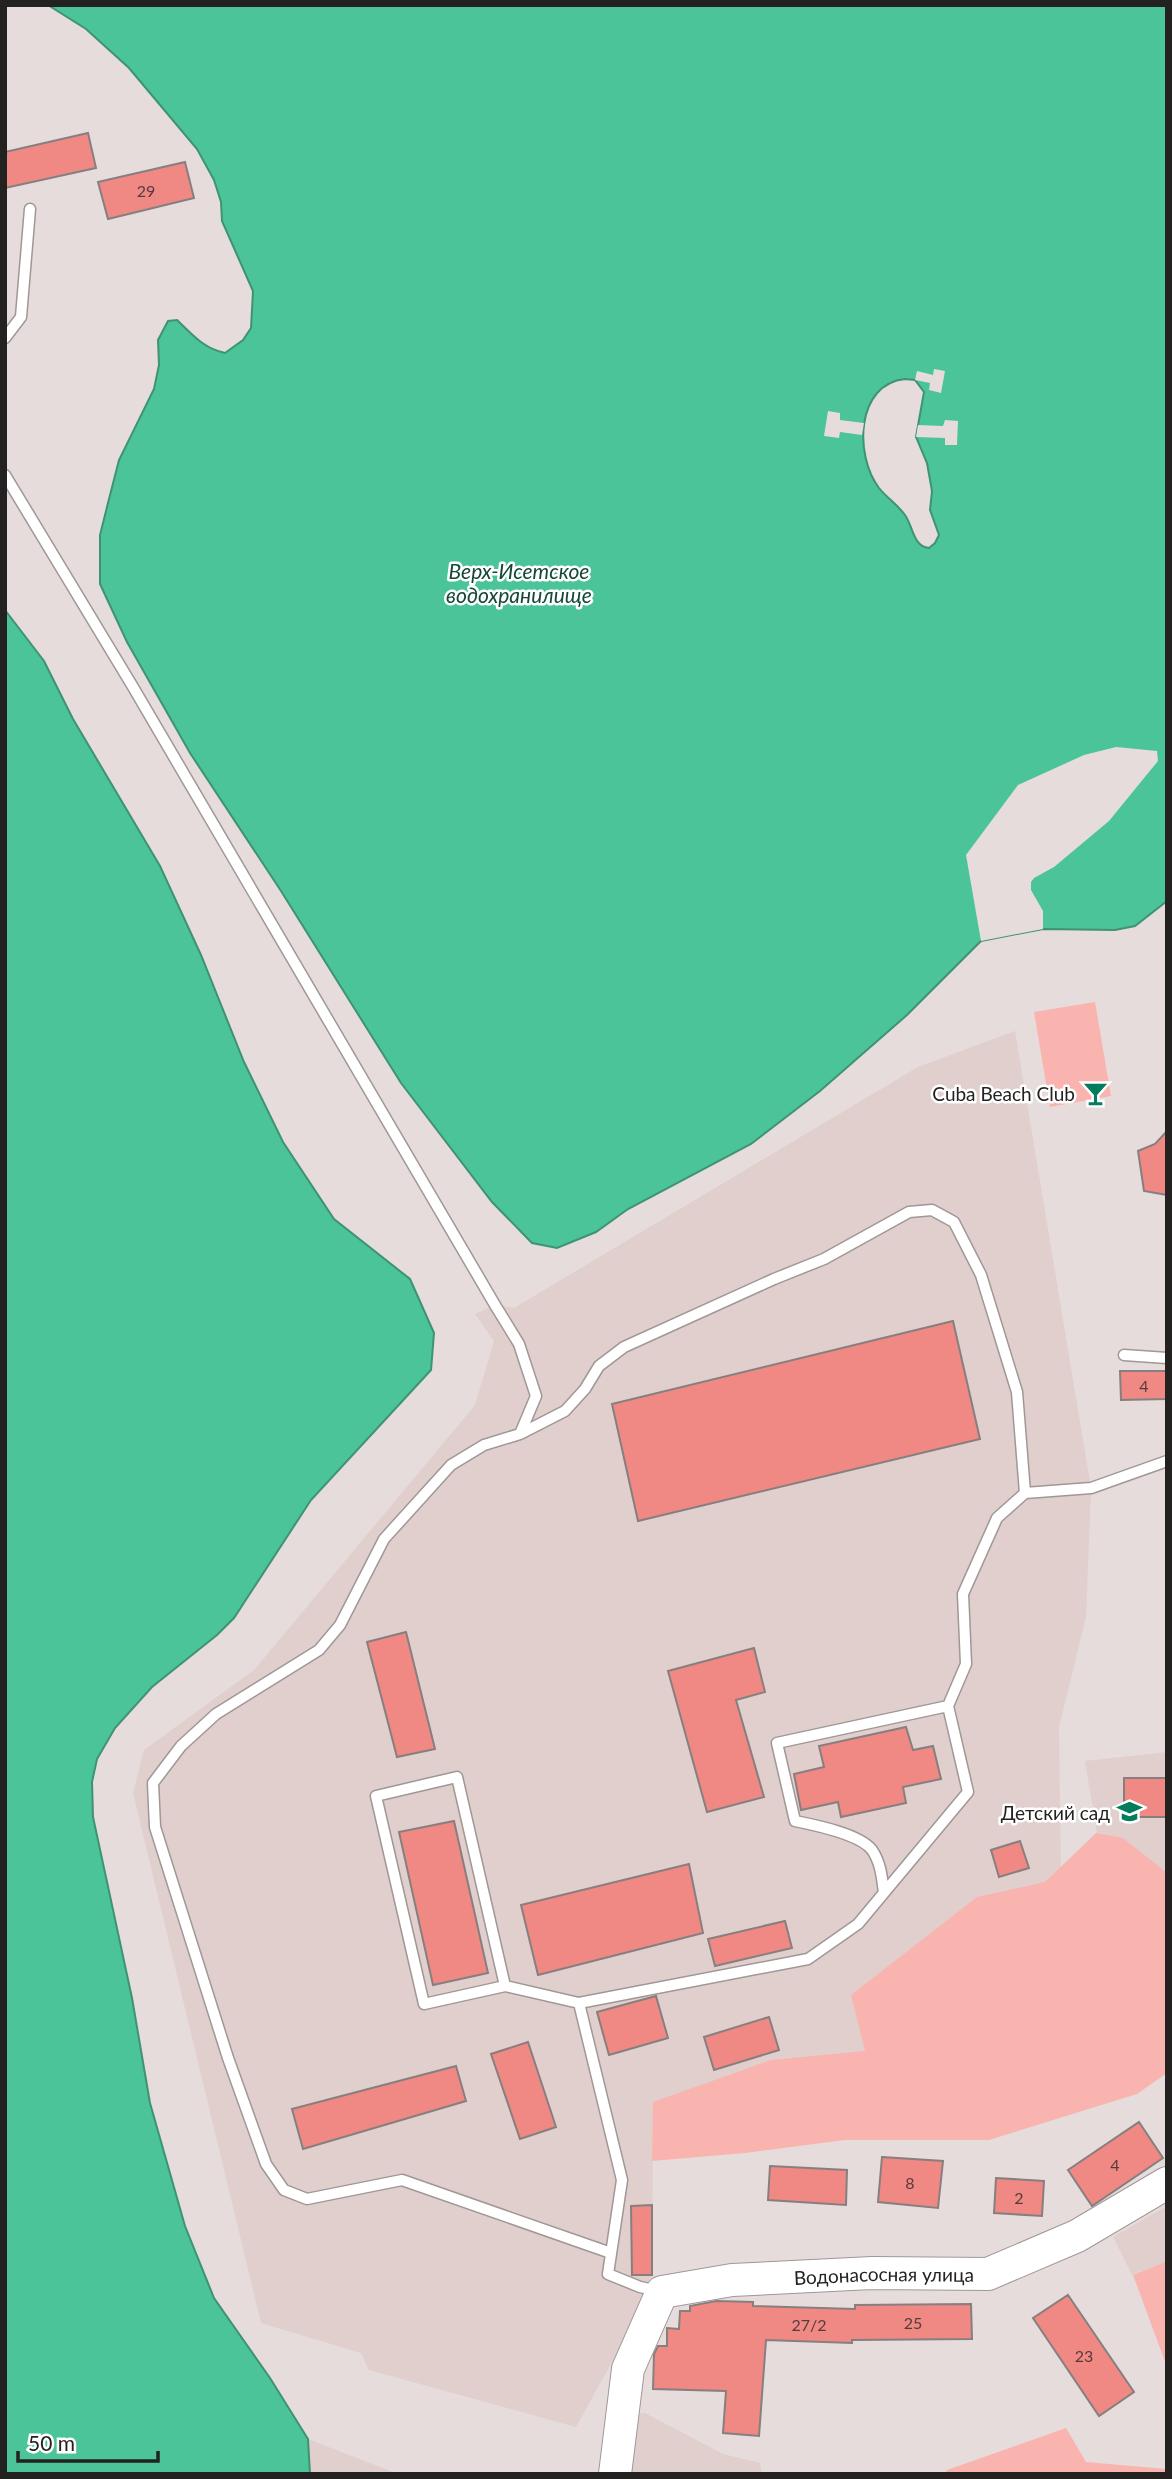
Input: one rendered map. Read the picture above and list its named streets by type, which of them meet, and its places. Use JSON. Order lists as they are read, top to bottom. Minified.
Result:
{"streets":{"street":["Водонасосная улица"]},"water":["Верх-Исетское водохранилище"],"places":{"bar":["Cuba Beach Club"],"school or university":["Детский сад"]},"house_numbers":["29","4","4","8","2","25","27/2","23"],"scale_bar":"50 m"}
